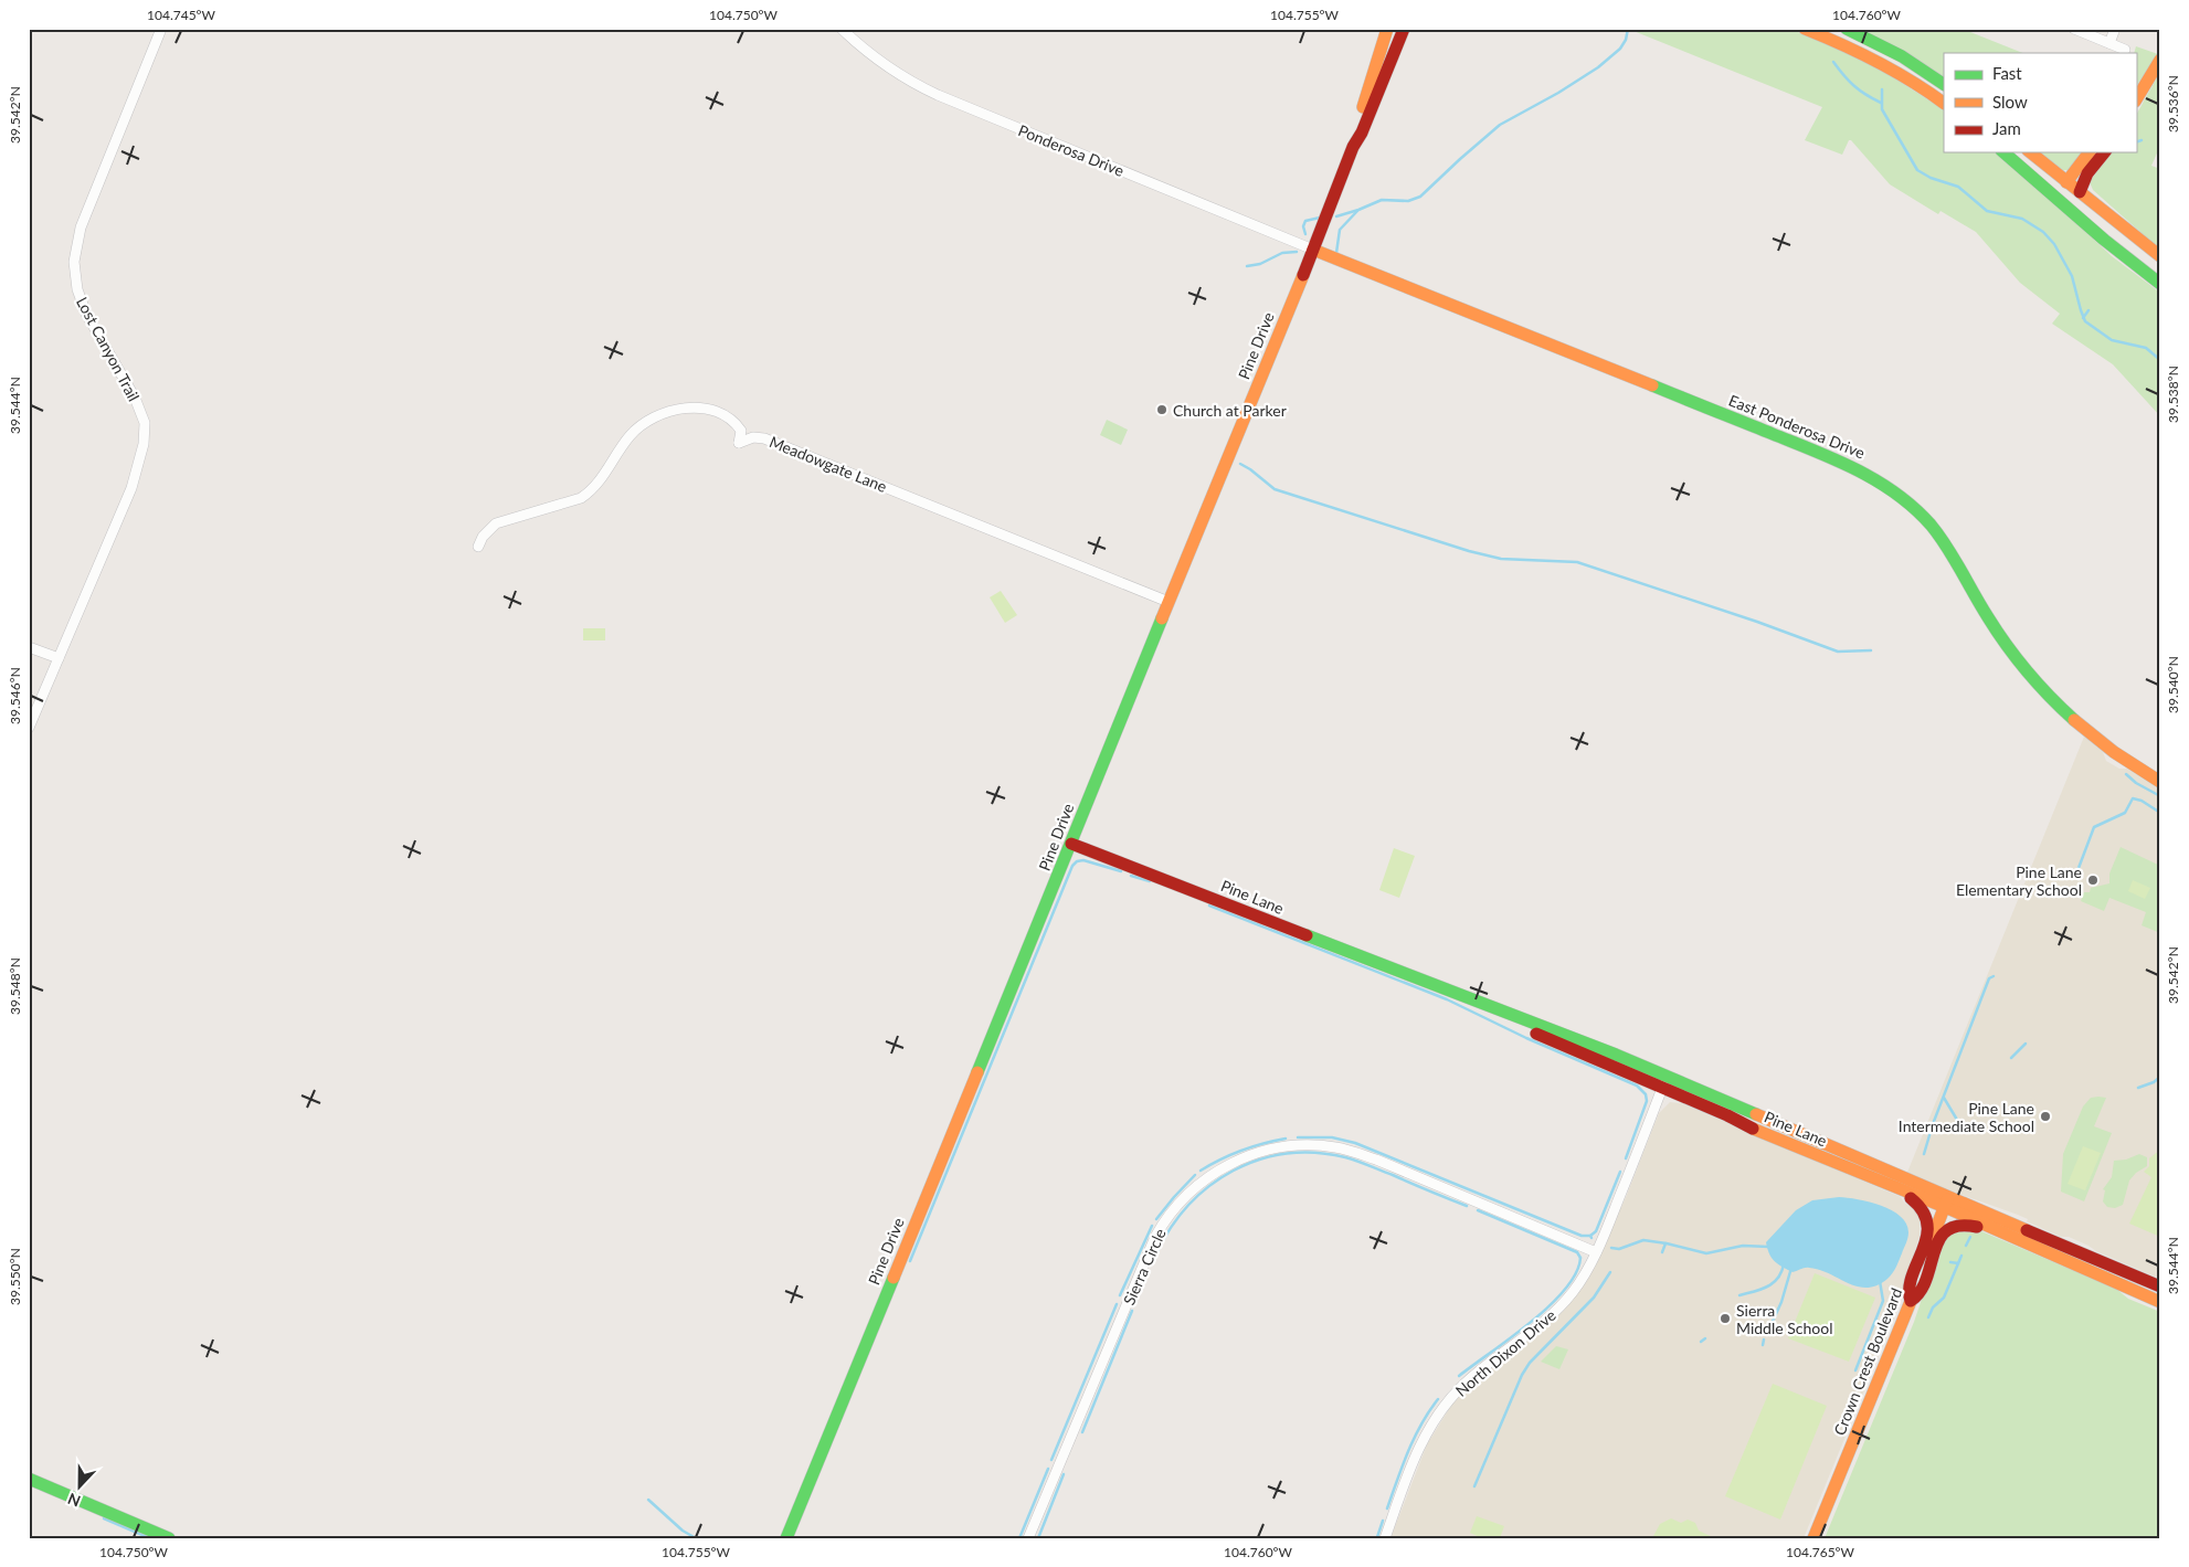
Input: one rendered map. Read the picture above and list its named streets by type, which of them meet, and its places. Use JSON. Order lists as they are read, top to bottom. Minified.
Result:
{"streets":{"main road":["Pine Drive","East Ponderosa Drive","Pine Lane","Crown Crest Boulevard"],"street":["Ponderosa Drive","Lost Canyon Trail","Meadowgate Lane","Sierra Circle","North Dixon Drive"]},"crossings":[["Ponderosa Drive","Pine Drive"],["Ponderosa Drive","East Ponderosa Drive"],["Pine Drive","East Ponderosa Drive"],["Pine Drive","Meadowgate Lane"],["Pine Drive","Pine Lane"],["Pine Lane","North Dixon Drive"],["Pine Lane","Crown Crest Boulevard"],["Sierra Circle","North Dixon Drive"]],"places":["Church at Parker","Pine Lane Elementary School","Pine Lane Intermediate School","Sierra Middle School"],"legend":["Fast","Slow","Jam"],"north":"bottom","coordinates":["104.745°W","104.750°W","104.755°W","104.760°W","39.536°N","39.542°N","39.538°N","39.544°N","39.540°N","39.546°N","39.548°N","39.550°N","104.765°W"]}
